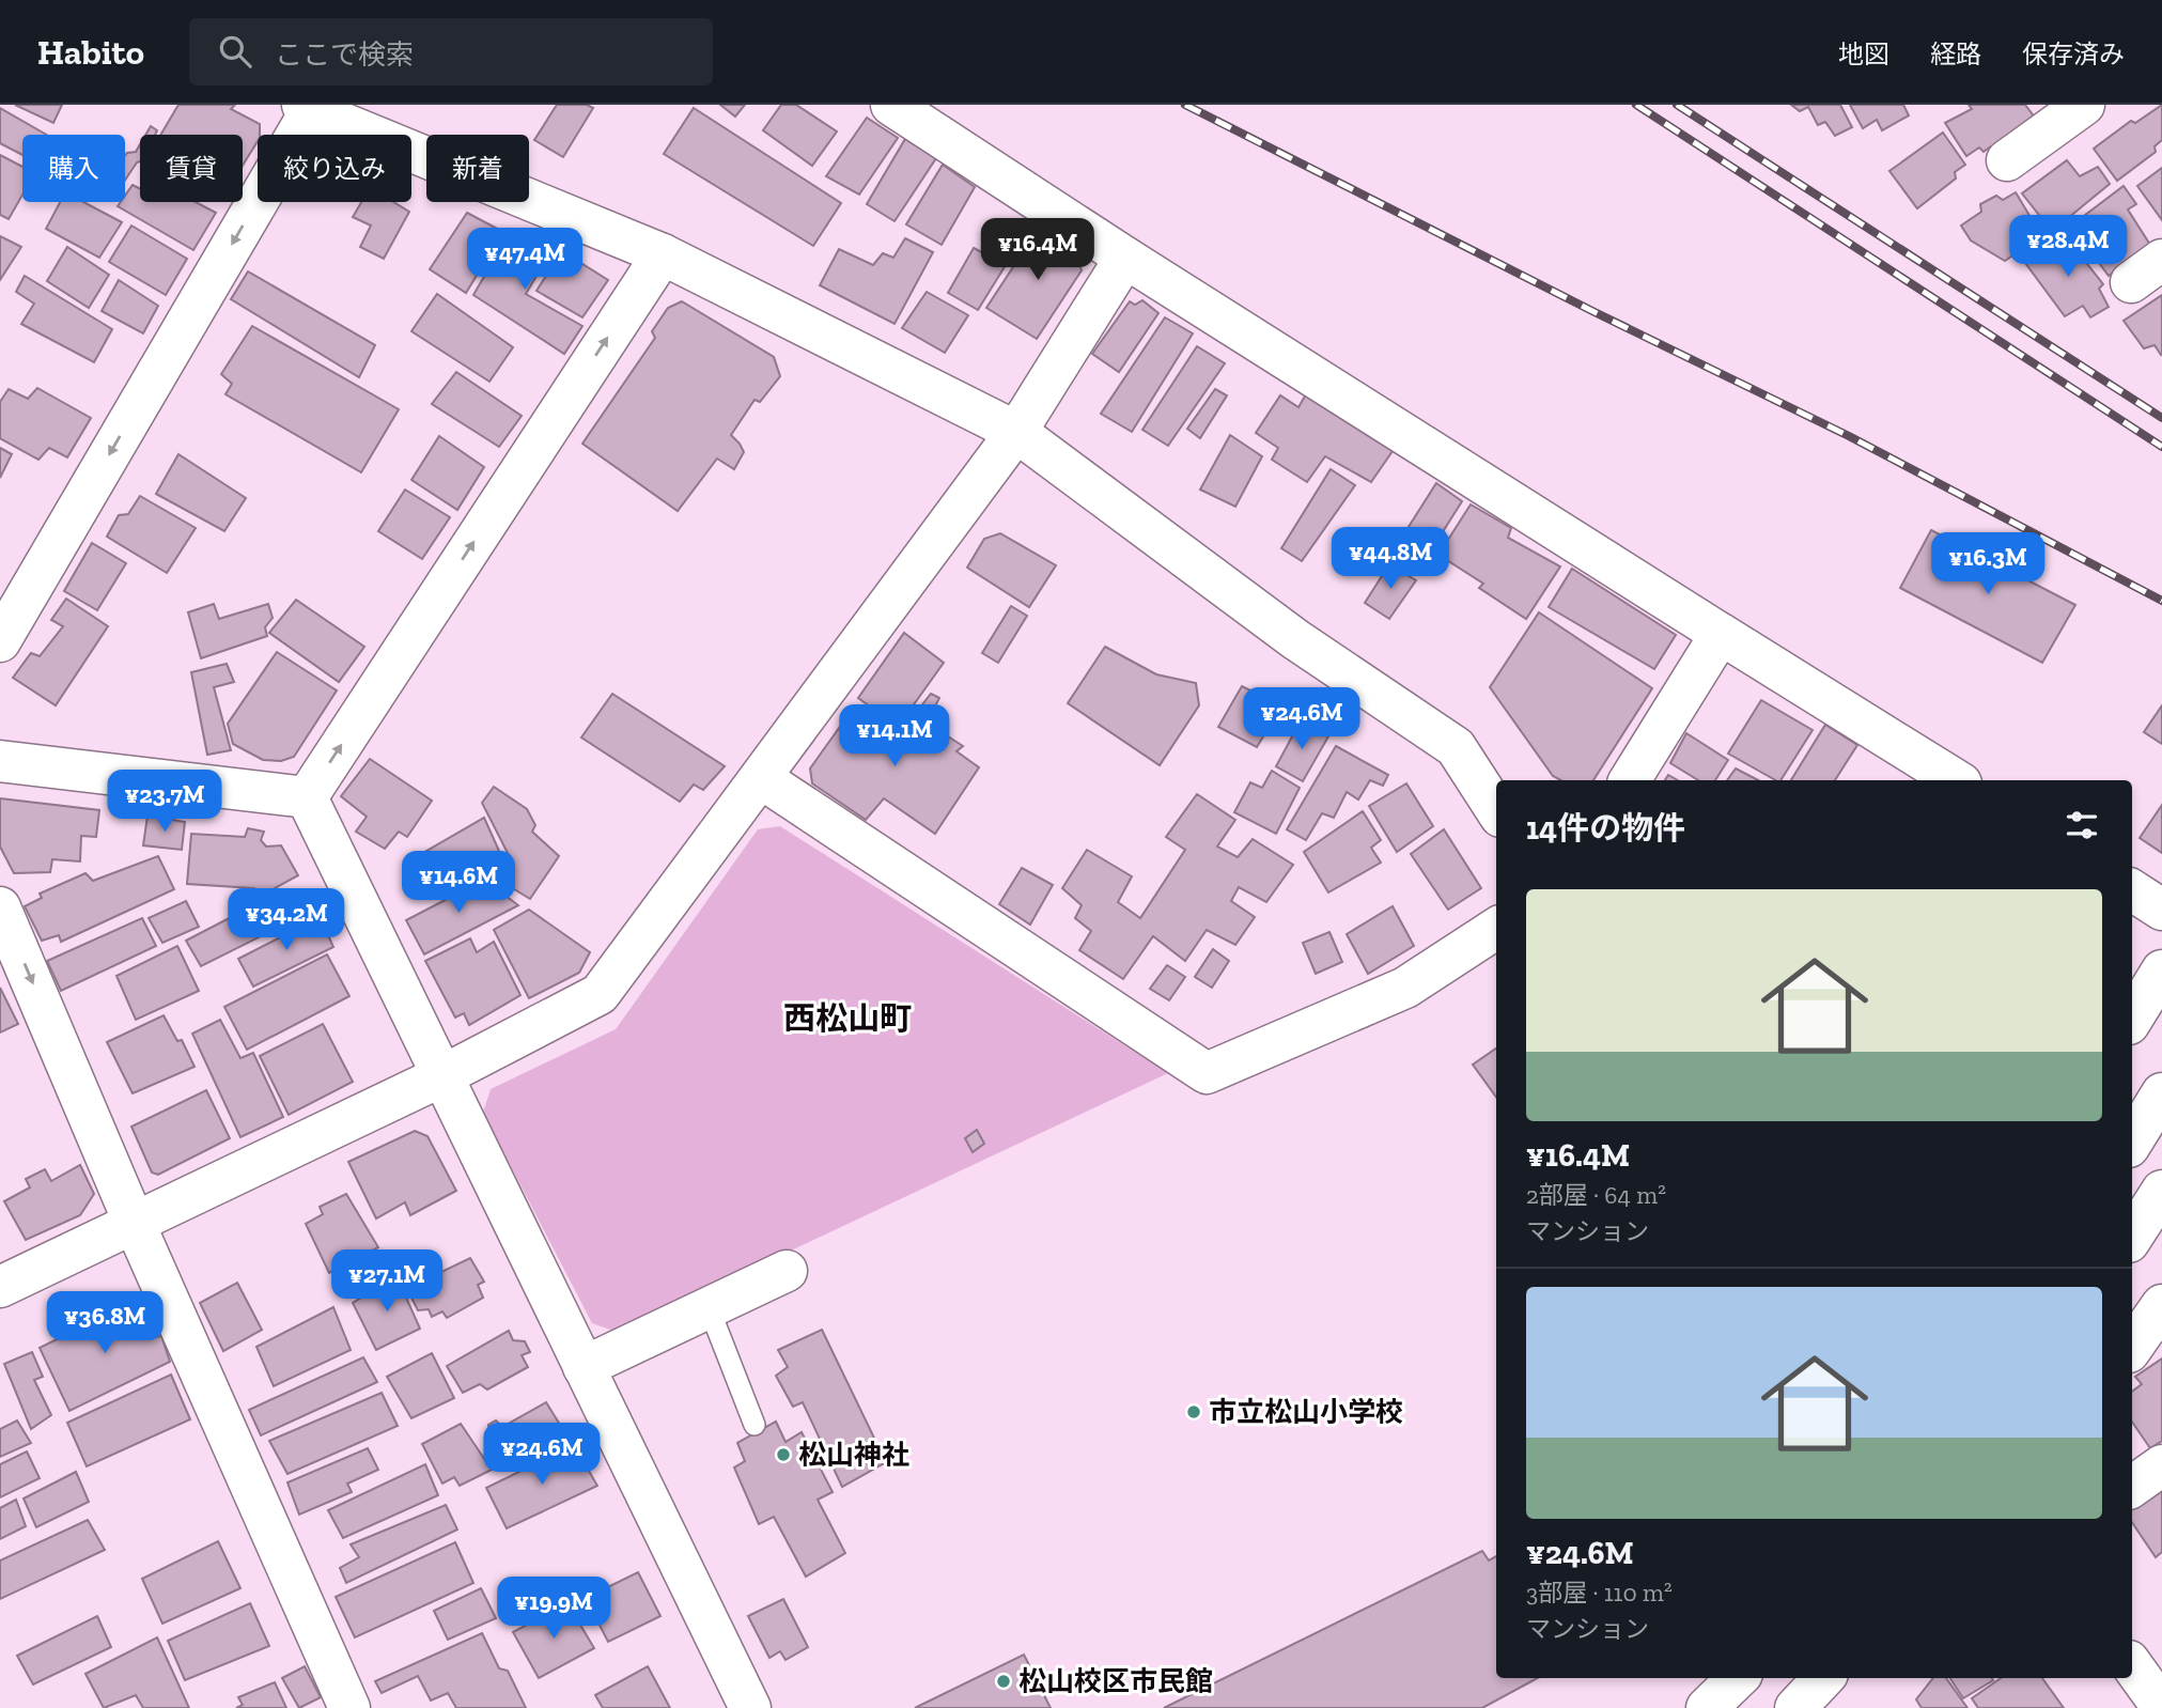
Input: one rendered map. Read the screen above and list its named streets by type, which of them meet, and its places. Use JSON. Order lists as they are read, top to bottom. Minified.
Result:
{"districts":["西松山町"],"places":["市立松山小学校","松山神社","松山校区市民館"],"page":{"header":"Habito","search":"ここで検索","nav":["地図","経路","保存済み"],"chip":["購入","賃貸","絞り込み","新着"],"price":["¥28.4M","¥16.4M","¥47.4M","¥44.8M","¥16.3M","¥24.6M","¥14.1M","¥23.7M","¥14.6M","¥34.2M","¥27.1M","¥36.8M","¥24.6M","¥19.9M"],"heading":"14件の物件","list":[{"name":"¥16.4M","note":"2部屋 · 64 m² · マンション"},{"name":"¥24.6M","note":"3部屋 · 110 m² · マンション"}]}}
